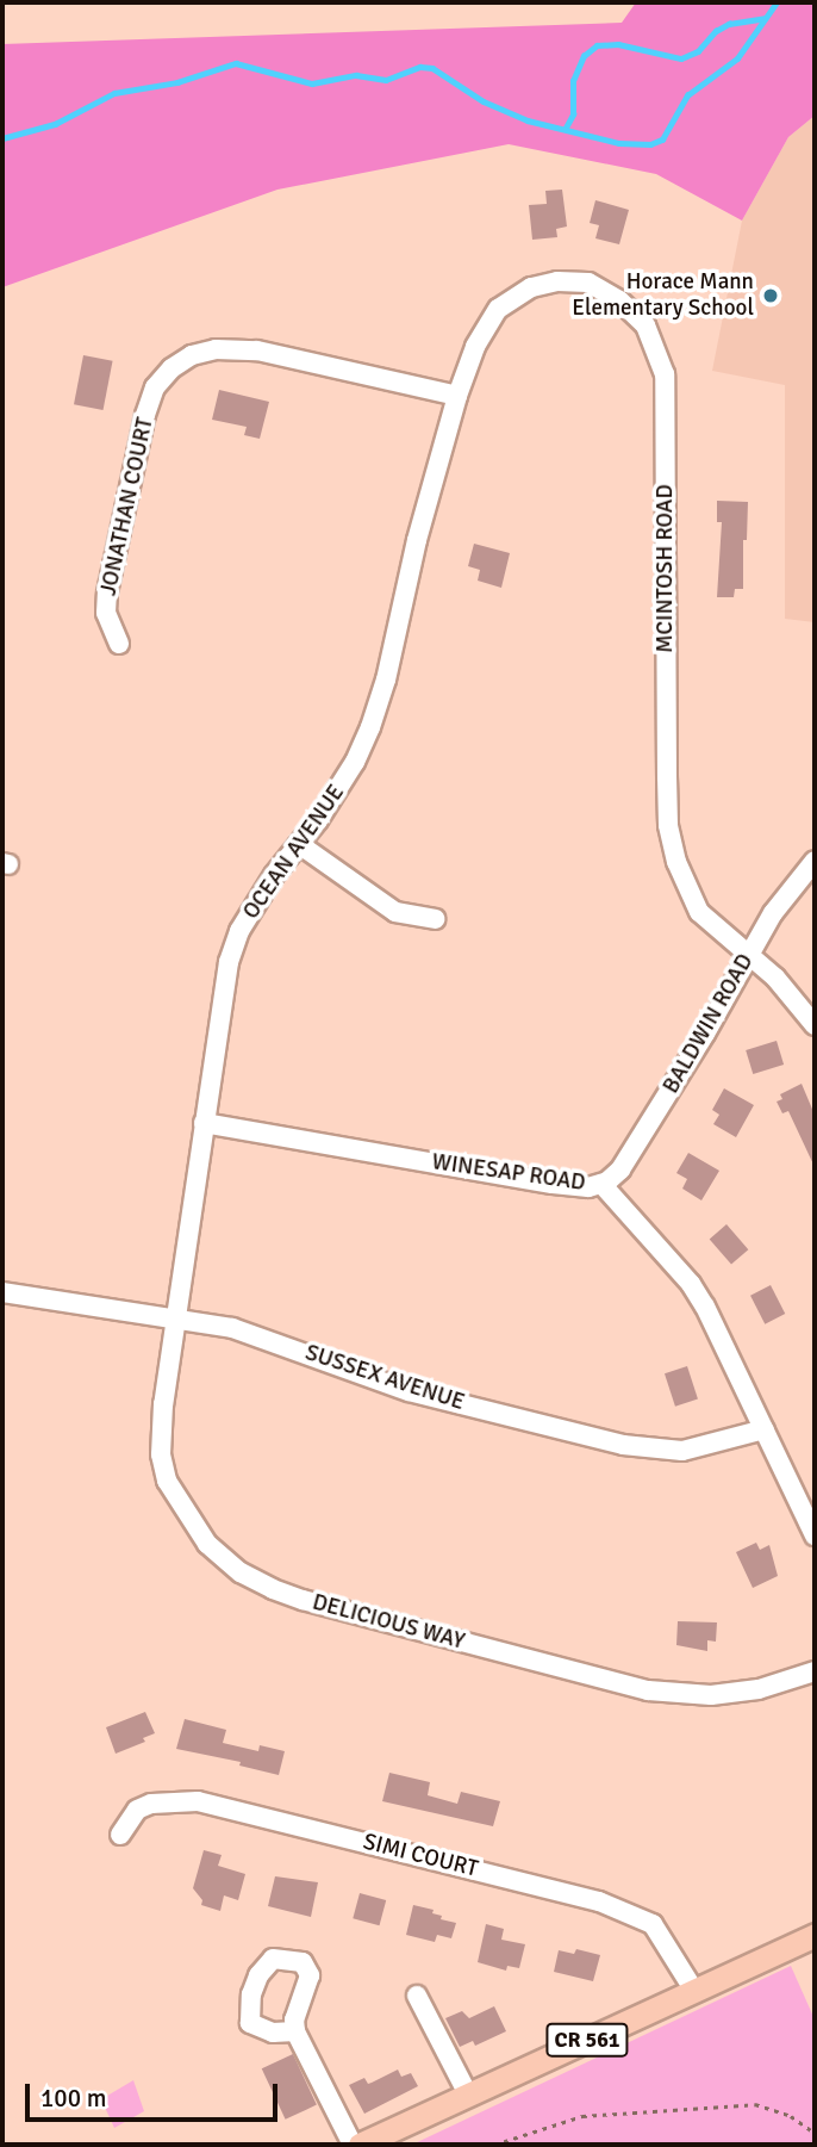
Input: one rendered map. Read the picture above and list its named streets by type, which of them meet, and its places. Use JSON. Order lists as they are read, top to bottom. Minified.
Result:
{"streets":{"main road":["CR 561"],"street":["JONATHAN COURT","MCINTOSH ROAD","OCEAN AVENUE","BALDWIN ROAD","WINESAP ROAD","SUSSEX AVENUE","DELICIOUS WAY","SIMI COURT"]},"crossings":[["JONATHAN COURT","MCINTOSH ROAD"],["JONATHAN COURT","OCEAN AVENUE"],["MCINTOSH ROAD","OCEAN AVENUE"],["MCINTOSH ROAD","BALDWIN ROAD"],["OCEAN AVENUE","WINESAP ROAD"],["OCEAN AVENUE","SUSSEX AVENUE"],["OCEAN AVENUE","DELICIOUS WAY"],["BALDWIN ROAD","WINESAP ROAD"],["WINESAP ROAD","SUSSEX AVENUE"],["SUSSEX AVENUE","DELICIOUS WAY"],["SIMI COURT","CR 561"]],"places":["Horace Mann Elementary School"],"scale_bar":"100 m"}
